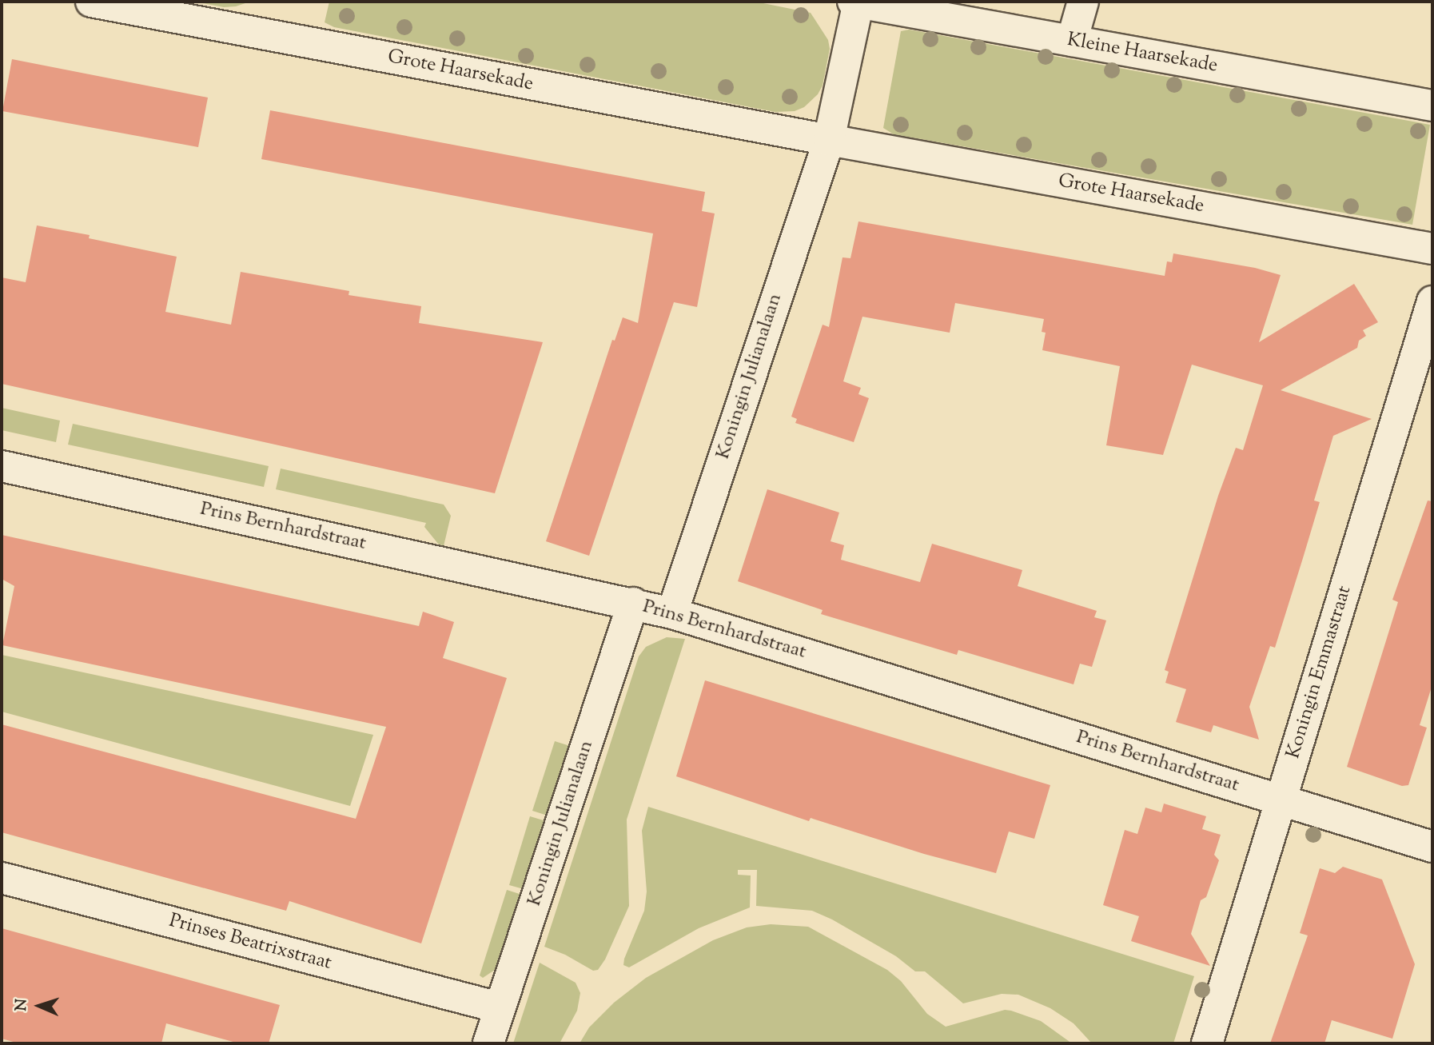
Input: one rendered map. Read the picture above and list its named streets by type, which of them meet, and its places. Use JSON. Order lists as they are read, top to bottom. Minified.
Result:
{"streets":{"street":["Kleine Haarsekade","Grote Haarsekade","Koningin Julianalaan","Prins Bernhardstraat","Koningin Emmastraat","Prinses Beatrixstraat"]},"crossings":[["Grote Haarsekade","Koningin Julianalaan"],["Koningin Julianalaan","Prins Bernhardstraat"],["Koningin Julianalaan","Prinses Beatrixstraat"],["Prins Bernhardstraat","Koningin Emmastraat"]],"north":"left"}
